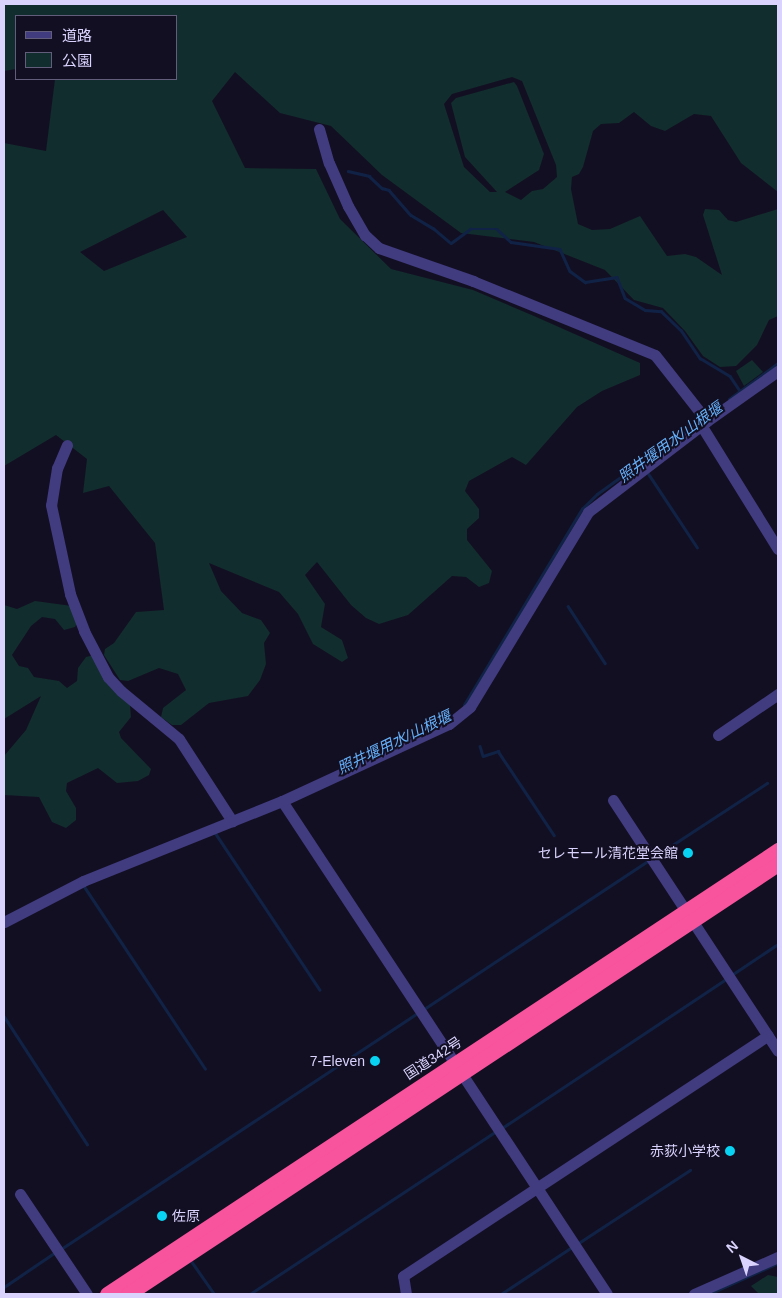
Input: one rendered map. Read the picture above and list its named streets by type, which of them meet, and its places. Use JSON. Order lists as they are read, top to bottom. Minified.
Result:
{"streets":{"highway":["国道342号"]},"water":["照井堰用水/山根堰"],"places":["セレモール清花堂会館","7-Eleven","赤荻小学校","佐原"],"legend":["道路","公園"],"north":"top left"}
